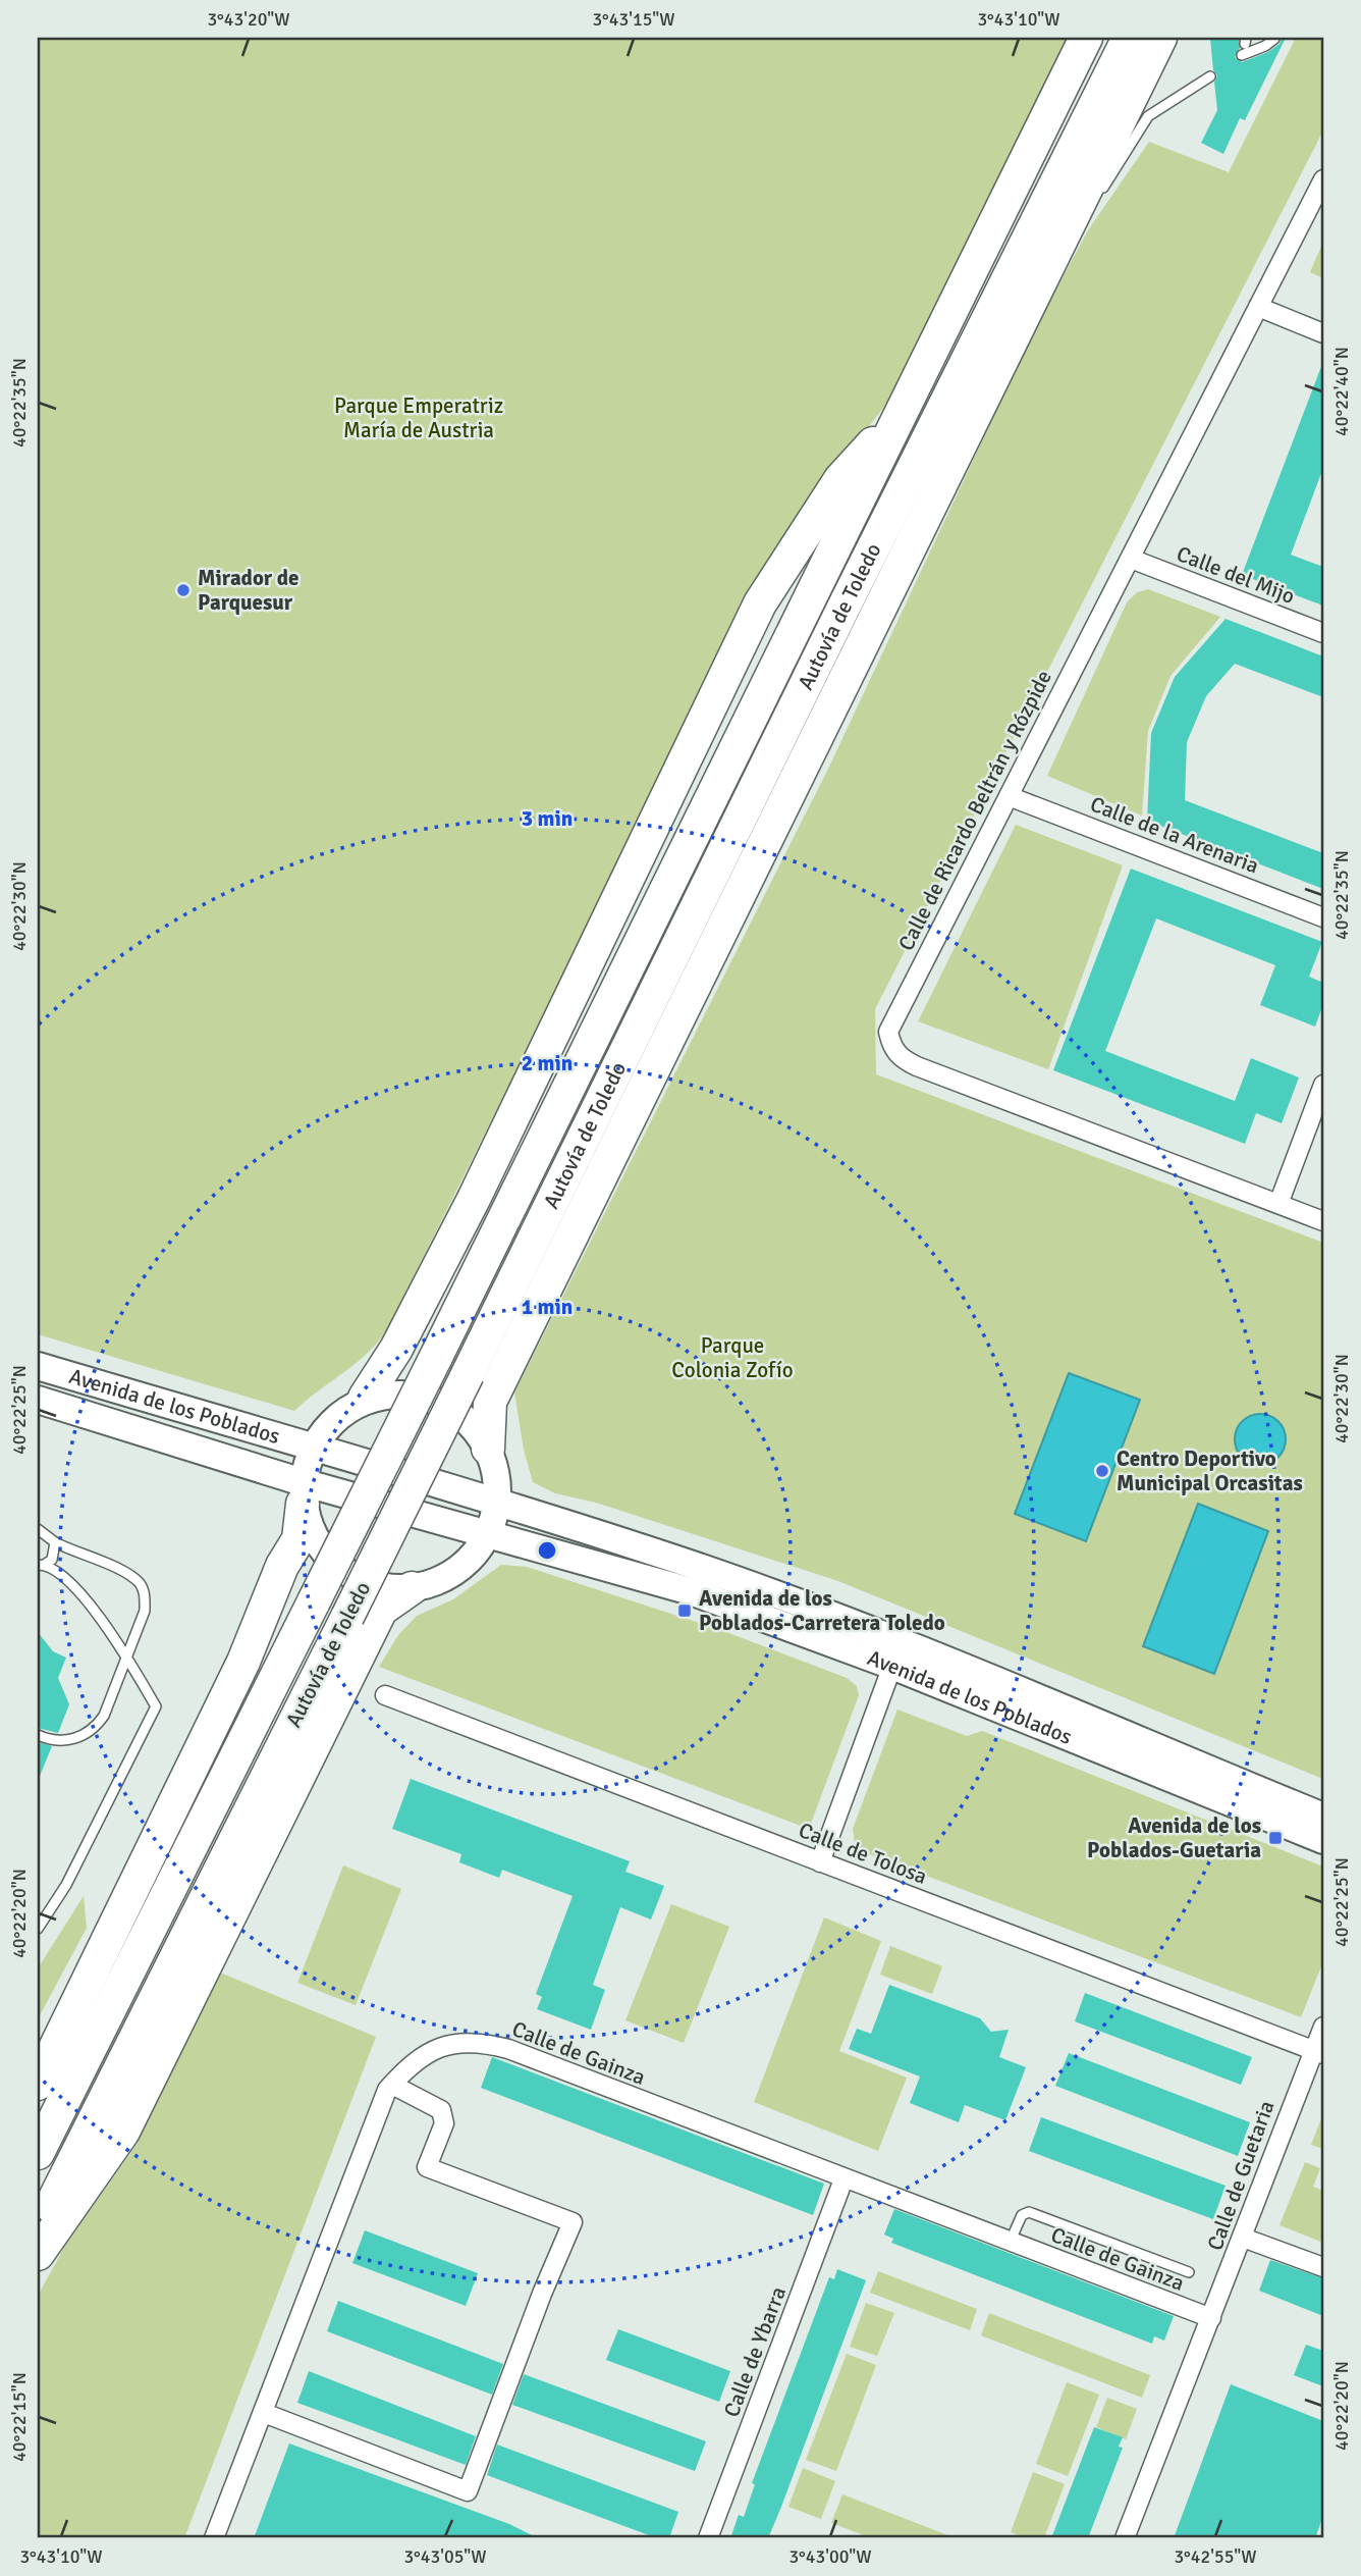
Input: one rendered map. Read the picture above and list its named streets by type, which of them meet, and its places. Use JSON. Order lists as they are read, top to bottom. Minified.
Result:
{"streets":{"highway":["Autovía de Toledo"],"main road":["Avenida de los Poblados"],"street":["Calle del Mijo","Calle de Ricardo Beltrán y Rózpide","Calle de la Arenaria","Calle de Tolosa","Calle de Gainza","Calle de Guetaria","Calle de Ybarra"]},"crossings":[["Calle del Mijo","Calle de Ricardo Beltrán y Rózpide"],["Calle de Ricardo Beltrán y Rózpide","Calle de la Arenaria"],["Calle de Tolosa","Calle de Guetaria"],["Calle de Gainza","Calle de Guetaria"],["Calle de Gainza","Calle de Ybarra"]],"parks":["Parque Emperatriz María de Austria","Parque Colonia Zofío"],"places":{"other":["Mirador de Parquesur","Centro Deportivo Municipal Orcasitas"],"transit":["Avenida de los Poblados-Carretera Toledo","Avenida de los Poblados-Guetaria"]},"coordinates":["3°43'20\"W","3°43'15\"W","3°43'10\"W","40°22'40\"N","40°22'35\"N","40°22'30\"N","40°22'25\"N","40°22'20\"N","40°22'15\"N","3°43'05\"W","3°43'00\"W","3°42'55\"W"],"rings":["3 min","2 min","1 min"]}
